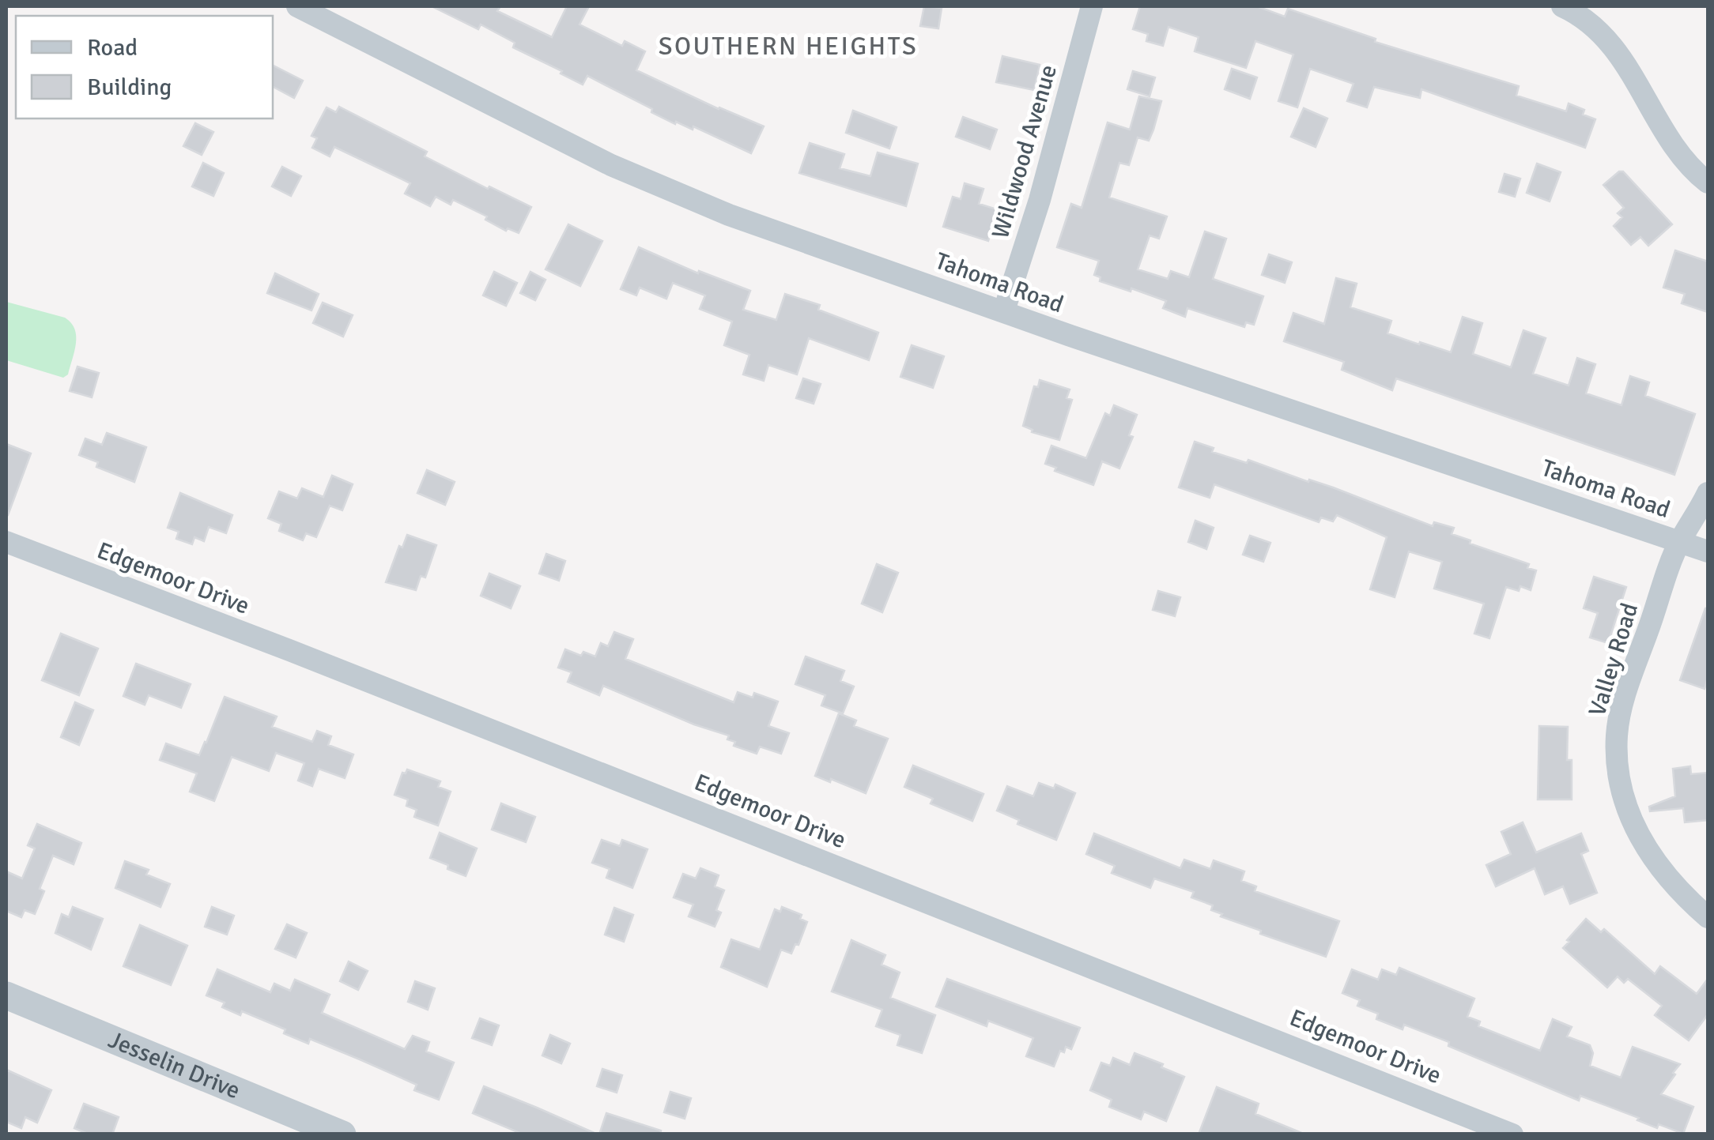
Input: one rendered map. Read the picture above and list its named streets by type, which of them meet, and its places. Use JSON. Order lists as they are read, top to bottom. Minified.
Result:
{"streets":{"street":["Wildwood Avenue","Tahoma Road","Edgemoor Drive","Valley Road","Jesselin Drive"]},"crossings":[["Wildwood Avenue","Tahoma Road"],["Tahoma Road","Valley Road"]],"districts":["SOUTHERN HEIGHTS"],"legend":["Road","Building"]}
